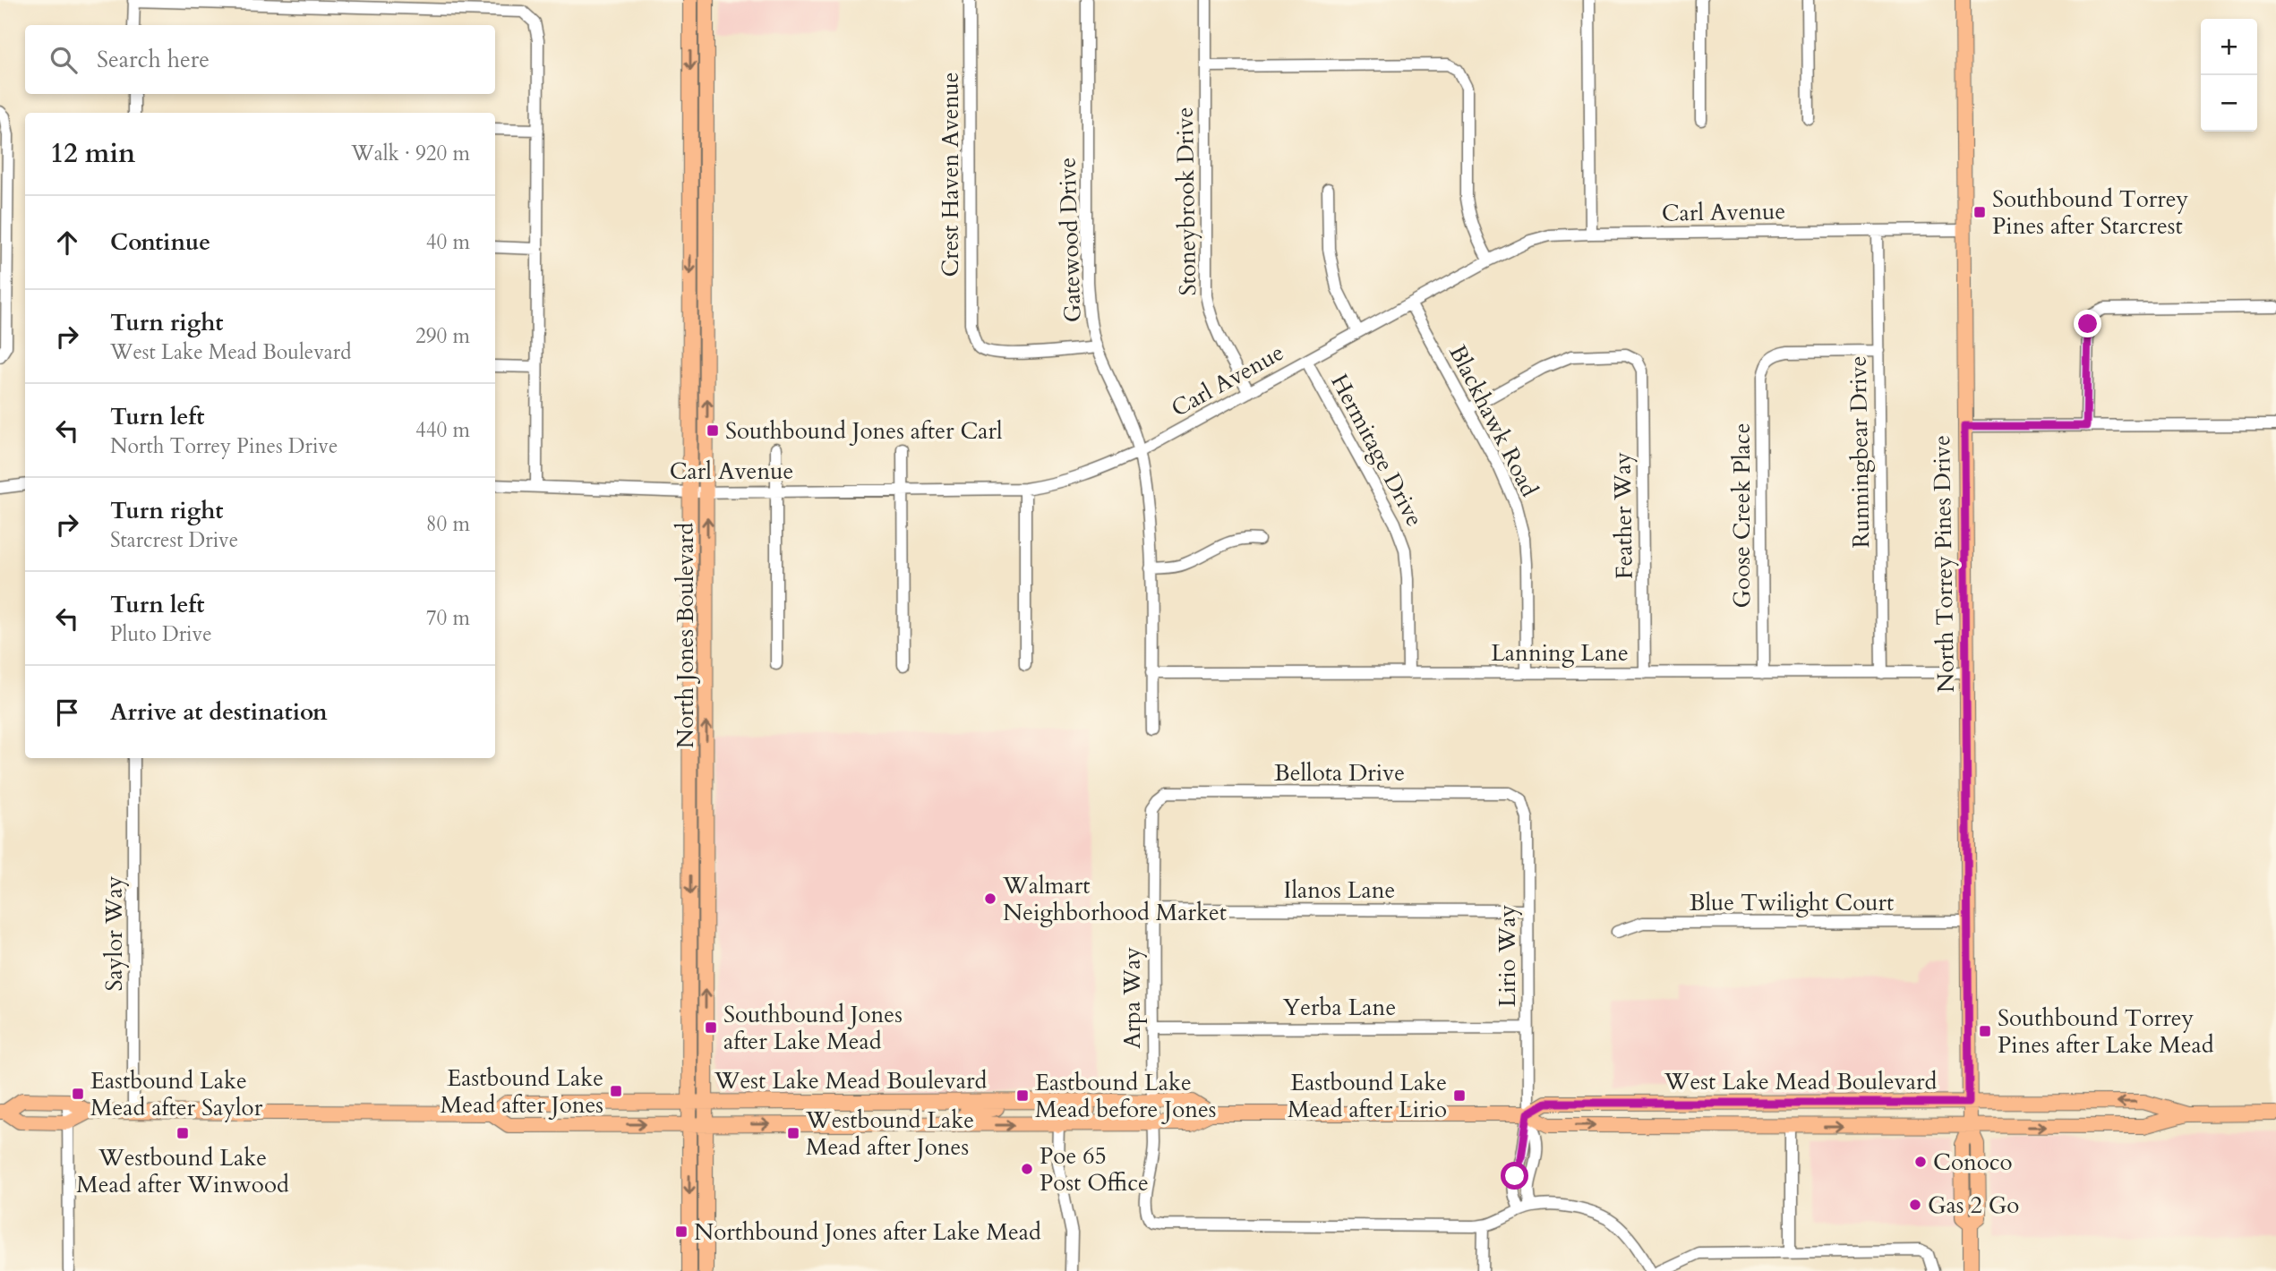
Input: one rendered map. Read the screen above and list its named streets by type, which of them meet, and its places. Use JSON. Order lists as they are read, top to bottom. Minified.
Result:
{"streets":{"main road":["North Torrey Pines Drive","North Jones Boulevard","West Lake Mead Boulevard"],"street":["Crest Haven Avenue","Stoneybrook Drive","Carl Avenue","Gatewood Drive","Blackhawk Road","Hermitage Drive","Runningbear Drive","Feather Way","Goose Creek Place","Lanning Lane","Bellota Drive","Ilanos Lane","Blue Twilight Court","Saylor Way","Lirio Way","Arpa Way","Yerba Lane"]},"crossings":[["Crest Haven Avenue","Gatewood Drive"],["Stoneybrook Drive","Carl Avenue"],["Carl Avenue","Gatewood Drive"],["Carl Avenue","Blackhawk Road"],["Carl Avenue","Hermitage Drive"],["Carl Avenue","Runningbear Drive"],["Carl Avenue","North Torrey Pines Drive"],["Carl Avenue","North Jones Boulevard"],["Gatewood Drive","Lanning Lane"],["Blackhawk Road","Feather Way"],["Blackhawk Road","Lanning Lane"],["Hermitage Drive","Lanning Lane"],["Runningbear Drive","Goose Creek Place"],["Runningbear Drive","Lanning Lane"],["Feather Way","Lanning Lane"],["Goose Creek Place","Lanning Lane"],["North Torrey Pines Drive","Lanning Lane"],["North Torrey Pines Drive","Blue Twilight Court"],["North Torrey Pines Drive","West Lake Mead Boulevard"],["North Jones Boulevard","West Lake Mead Boulevard"],["Bellota Drive","Lirio Way"],["Bellota Drive","Arpa Way"],["Ilanos Lane","Lirio Way"],["Ilanos Lane","Arpa Way"],["Saylor Way","West Lake Mead Boulevard"],["Lirio Way","Yerba Lane"],["Lirio Way","West Lake Mead Boulevard"],["Arpa Way","Yerba Lane"],["Arpa Way","West Lake Mead Boulevard"]],"places":{"transit":["Southbound Torrey Pines after Starcrest","Southbound Jones after Carl","Southbound Jones after Lake Mead","Southbound Torrey Pines after Lake Mead","Eastbound Lake Mead after Jones","Eastbound Lake Mead after Saylor","Eastbound Lake Mead before Jones","Eastbound Lake Mead after Lirio","Westbound Lake Mead after Winwood","Westbound Lake Mead after Jones","Northbound Jones after Lake Mead"],"other":["Walmart Neighborhood Market","Conoco","Poe 65 Post Office","Gas 2 Go"]},"page":{"map_buttons":["+","−"],"search":"Search here","heading":["12 min","Walk · 920 m"],"list":[["Continue","40 m"],["Turn right","West Lake Mead Boulevard","290 m"],["Turn left","North Torrey Pines Drive","440 m"],["Turn right","Starcrest Drive","80 m"],["Turn left","Pluto Drive","70 m"],"Arrive at destination"]}}
